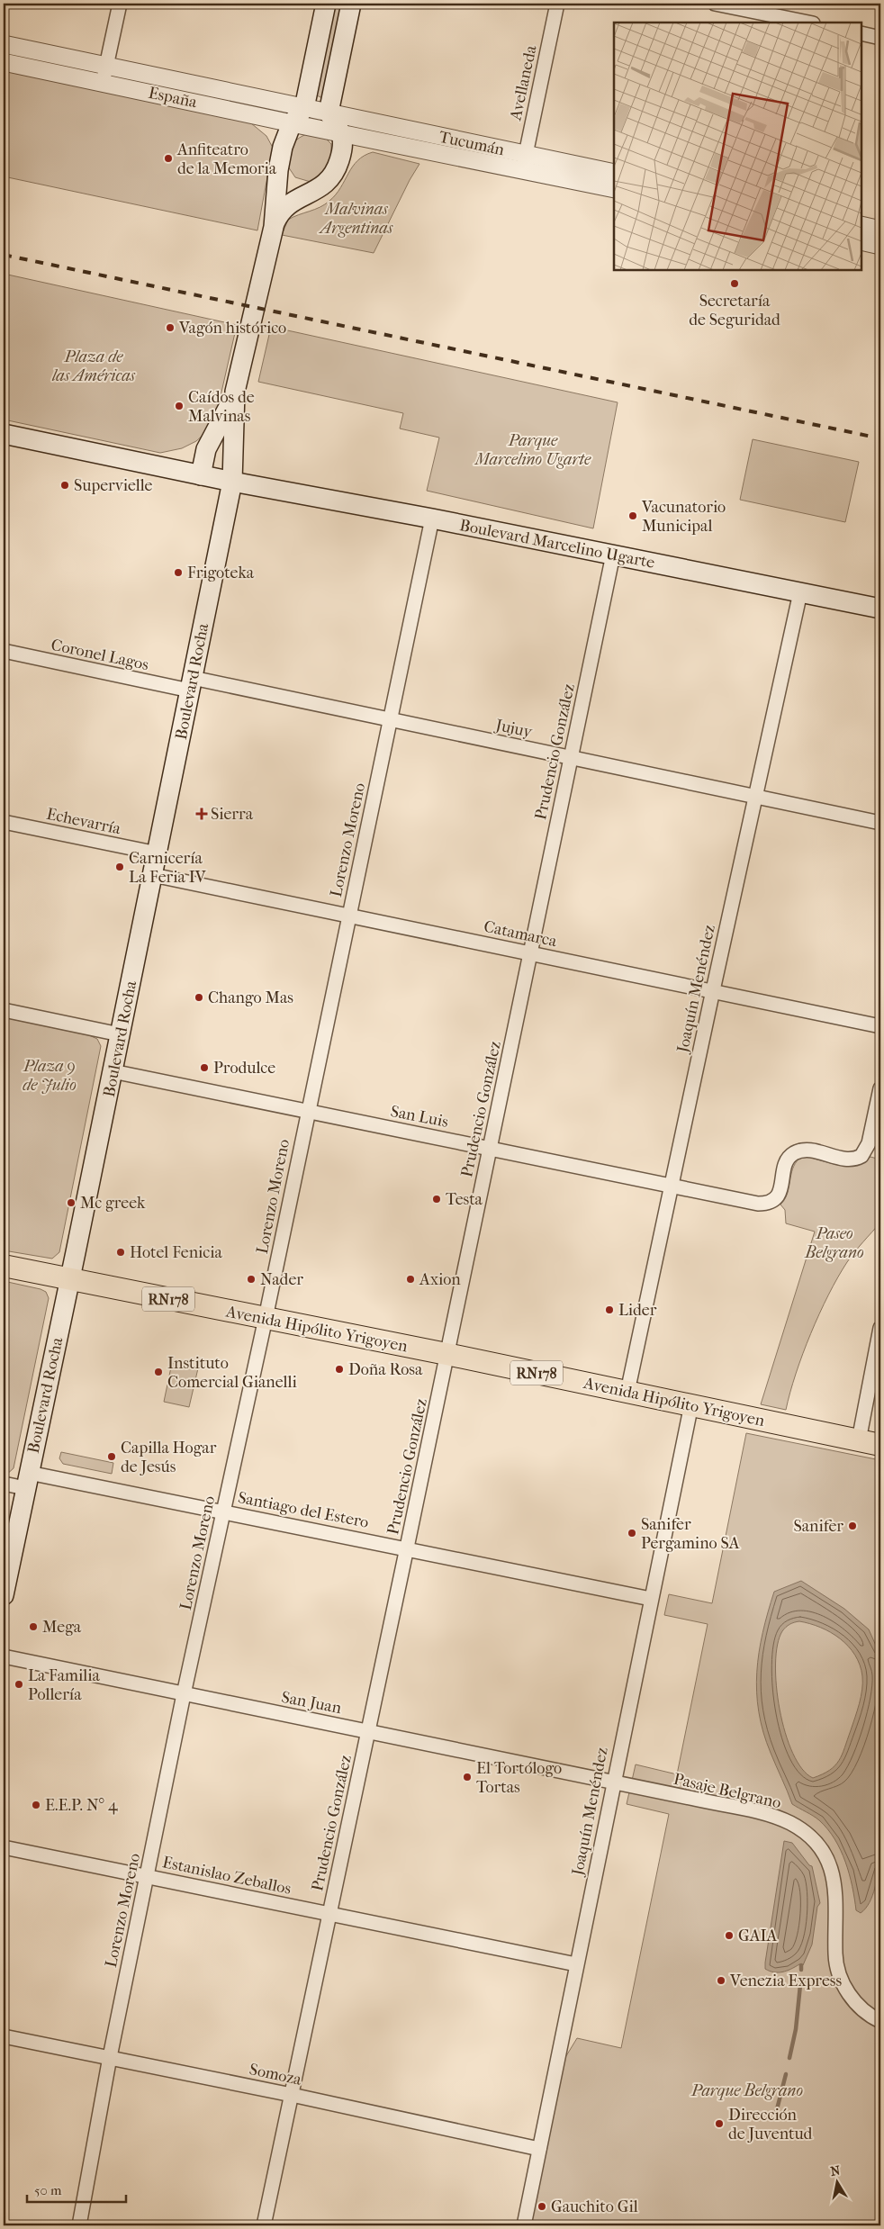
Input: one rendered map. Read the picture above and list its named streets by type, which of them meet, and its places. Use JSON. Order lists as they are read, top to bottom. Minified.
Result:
{"streets":{"main road":["Boulevard Marcelino Ugarte","Boulevard Rocha","RN178","Avenida Hipólito Yrigoyen"],"street":["Avellaneda","España","Tucumán","Coronel Lagos","Jujuy","Prudencio González","Echevarría","Lorenzo Moreno","Catamarca","Joaquín Menéndez","San Luis","Santiago del Estero","San Juan","Pasaje Belgrano","Estanislao Zeballos","Somoza"]},"crossings":[["Avellaneda","Tucumán"],["España","Tucumán"],["Boulevard Marcelino Ugarte","Boulevard Rocha"],["Boulevard Marcelino Ugarte","Prudencio González"],["Boulevard Marcelino Ugarte","Lorenzo Moreno"],["Boulevard Marcelino Ugarte","Joaquín Menéndez"],["Coronel Lagos","Boulevard Rocha"],["Coronel Lagos","Jujuy"],["Boulevard Rocha","Jujuy"],["Boulevard Rocha","Echevarría"],["Boulevard Rocha","Catamarca"],["Boulevard Rocha","San Luis"],["Boulevard Rocha","RN178"],["Boulevard Rocha","Avenida Hipólito Yrigoyen"],["Boulevard Rocha","Santiago del Estero"],["Jujuy","Prudencio González"],["Jujuy","Lorenzo Moreno"],["Jujuy","Joaquín Menéndez"],["Prudencio González","Catamarca"],["Prudencio González","San Luis"],["Prudencio González","Avenida Hipólito Yrigoyen"],["Prudencio González","Santiago del Estero"],["Prudencio González","San Juan"],["Prudencio González","Estanislao Zeballos"],["Prudencio González","Somoza"],["Lorenzo Moreno","Catamarca"],["Lorenzo Moreno","San Luis"],["Lorenzo Moreno","Avenida Hipólito Yrigoyen"],["Lorenzo Moreno","Santiago del Estero"],["Lorenzo Moreno","San Juan"],["Lorenzo Moreno","Estanislao Zeballos"],["Lorenzo Moreno","Somoza"],["Catamarca","Joaquín Menéndez"],["Joaquín Menéndez","San Luis"],["Joaquín Menéndez","Avenida Hipólito Yrigoyen"],["Joaquín Menéndez","Santiago del Estero"],["Joaquín Menéndez","San Juan"],["Joaquín Menéndez","Pasaje Belgrano"],["Joaquín Menéndez","Estanislao Zeballos"],["Joaquín Menéndez","Somoza"],["RN178","Avenida Hipólito Yrigoyen"],["San Juan","Pasaje Belgrano"]],"parks":["Malvinas Argentinas","Plaza de las Américas","Parque Marcelino Ugarte","Plaza 9 de Julio","Paseo Belgrano","Parque Belgrano"],"places":{"other":["Anfiteatro de la Memoria","Secretaría de Seguridad","Vagón histórico","Caídos de Malvinas","Supervielle","Vacunatorio Municipal","Frigoteka","Carnicería La Feria IV","Chango Mas","Produlce","Testa","Mc greek","Hotel Fenicia","Nader","Axion","Lider","Doña Rosa","Instituto Comercial Gianelli","Capilla Hogar de Jesús","Sanifer","Sanifer Pergamino SA","Mega","La Familia Pollería","El Tortólogo Tortas","E.E.P. N° 4","GAIA","Venezia Express","Dirección de Juventud","Gauchito Gil"],"health":["Sierra"]},"scale_bar":"50 m","north":"top"}
